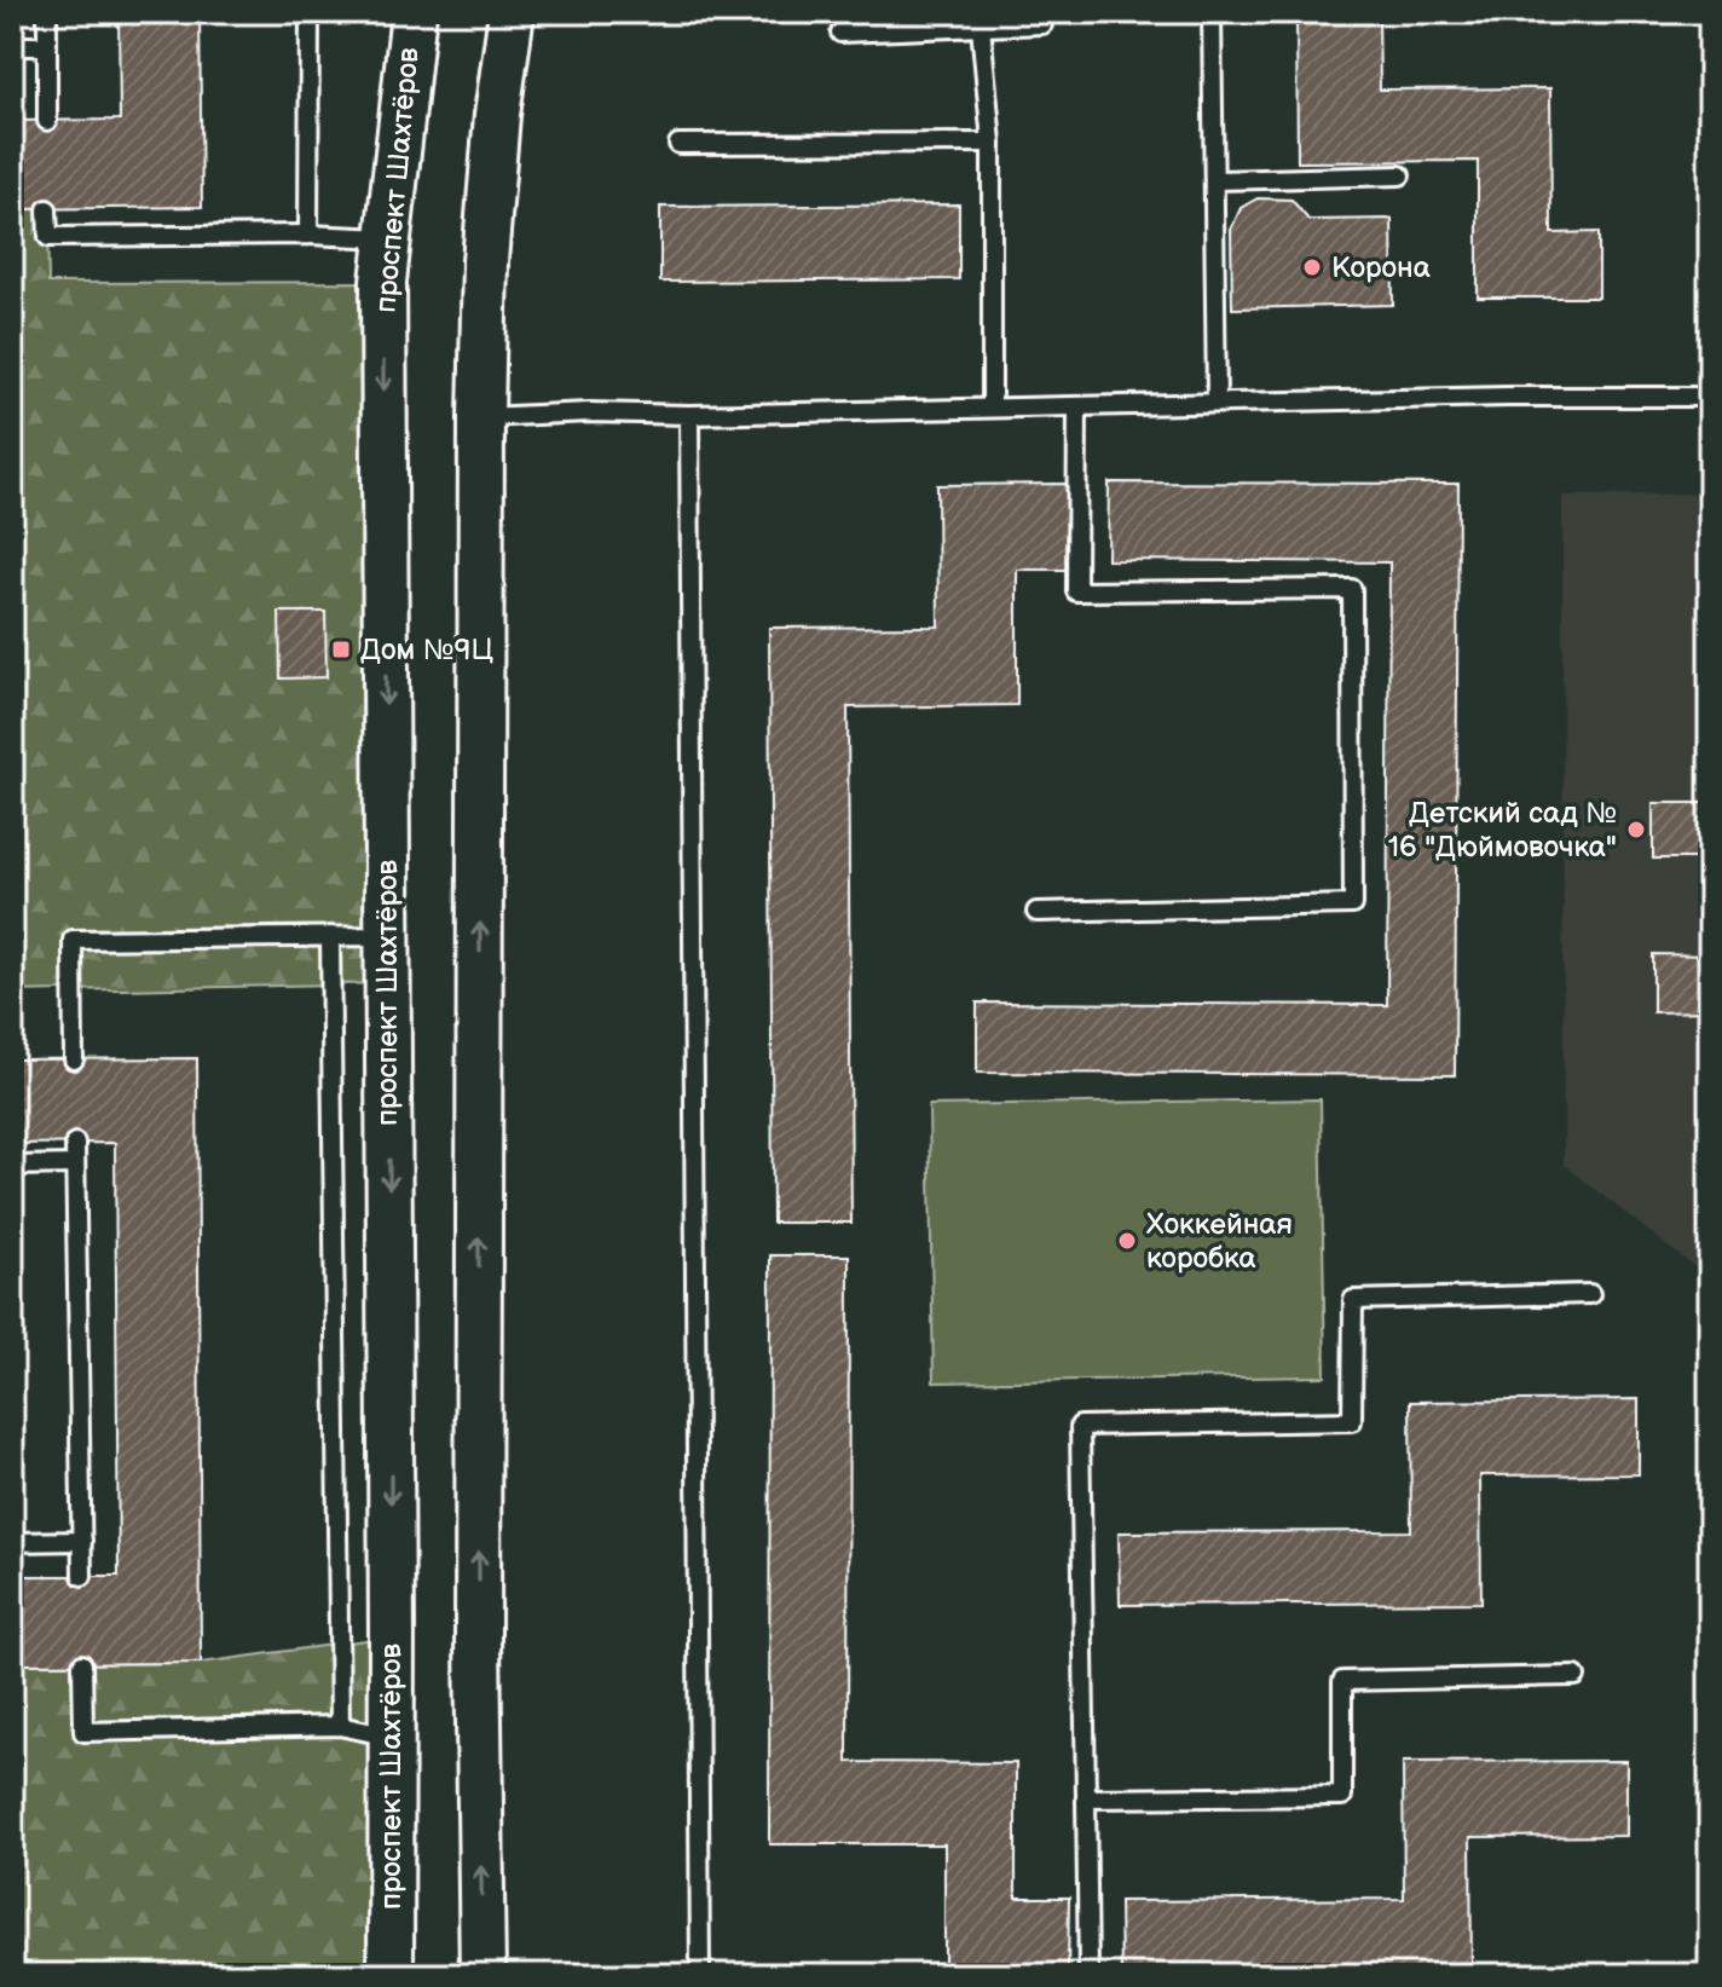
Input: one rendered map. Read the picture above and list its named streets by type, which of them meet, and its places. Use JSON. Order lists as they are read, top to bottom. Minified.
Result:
{"streets":{"main road":["проспект Шахтёров"]},"places":{"other":["Корона","Детский сад № 16 \"Дюймовочка\"","Хоккейная коробка"],"transit":["Дом №9Ц"]}}
